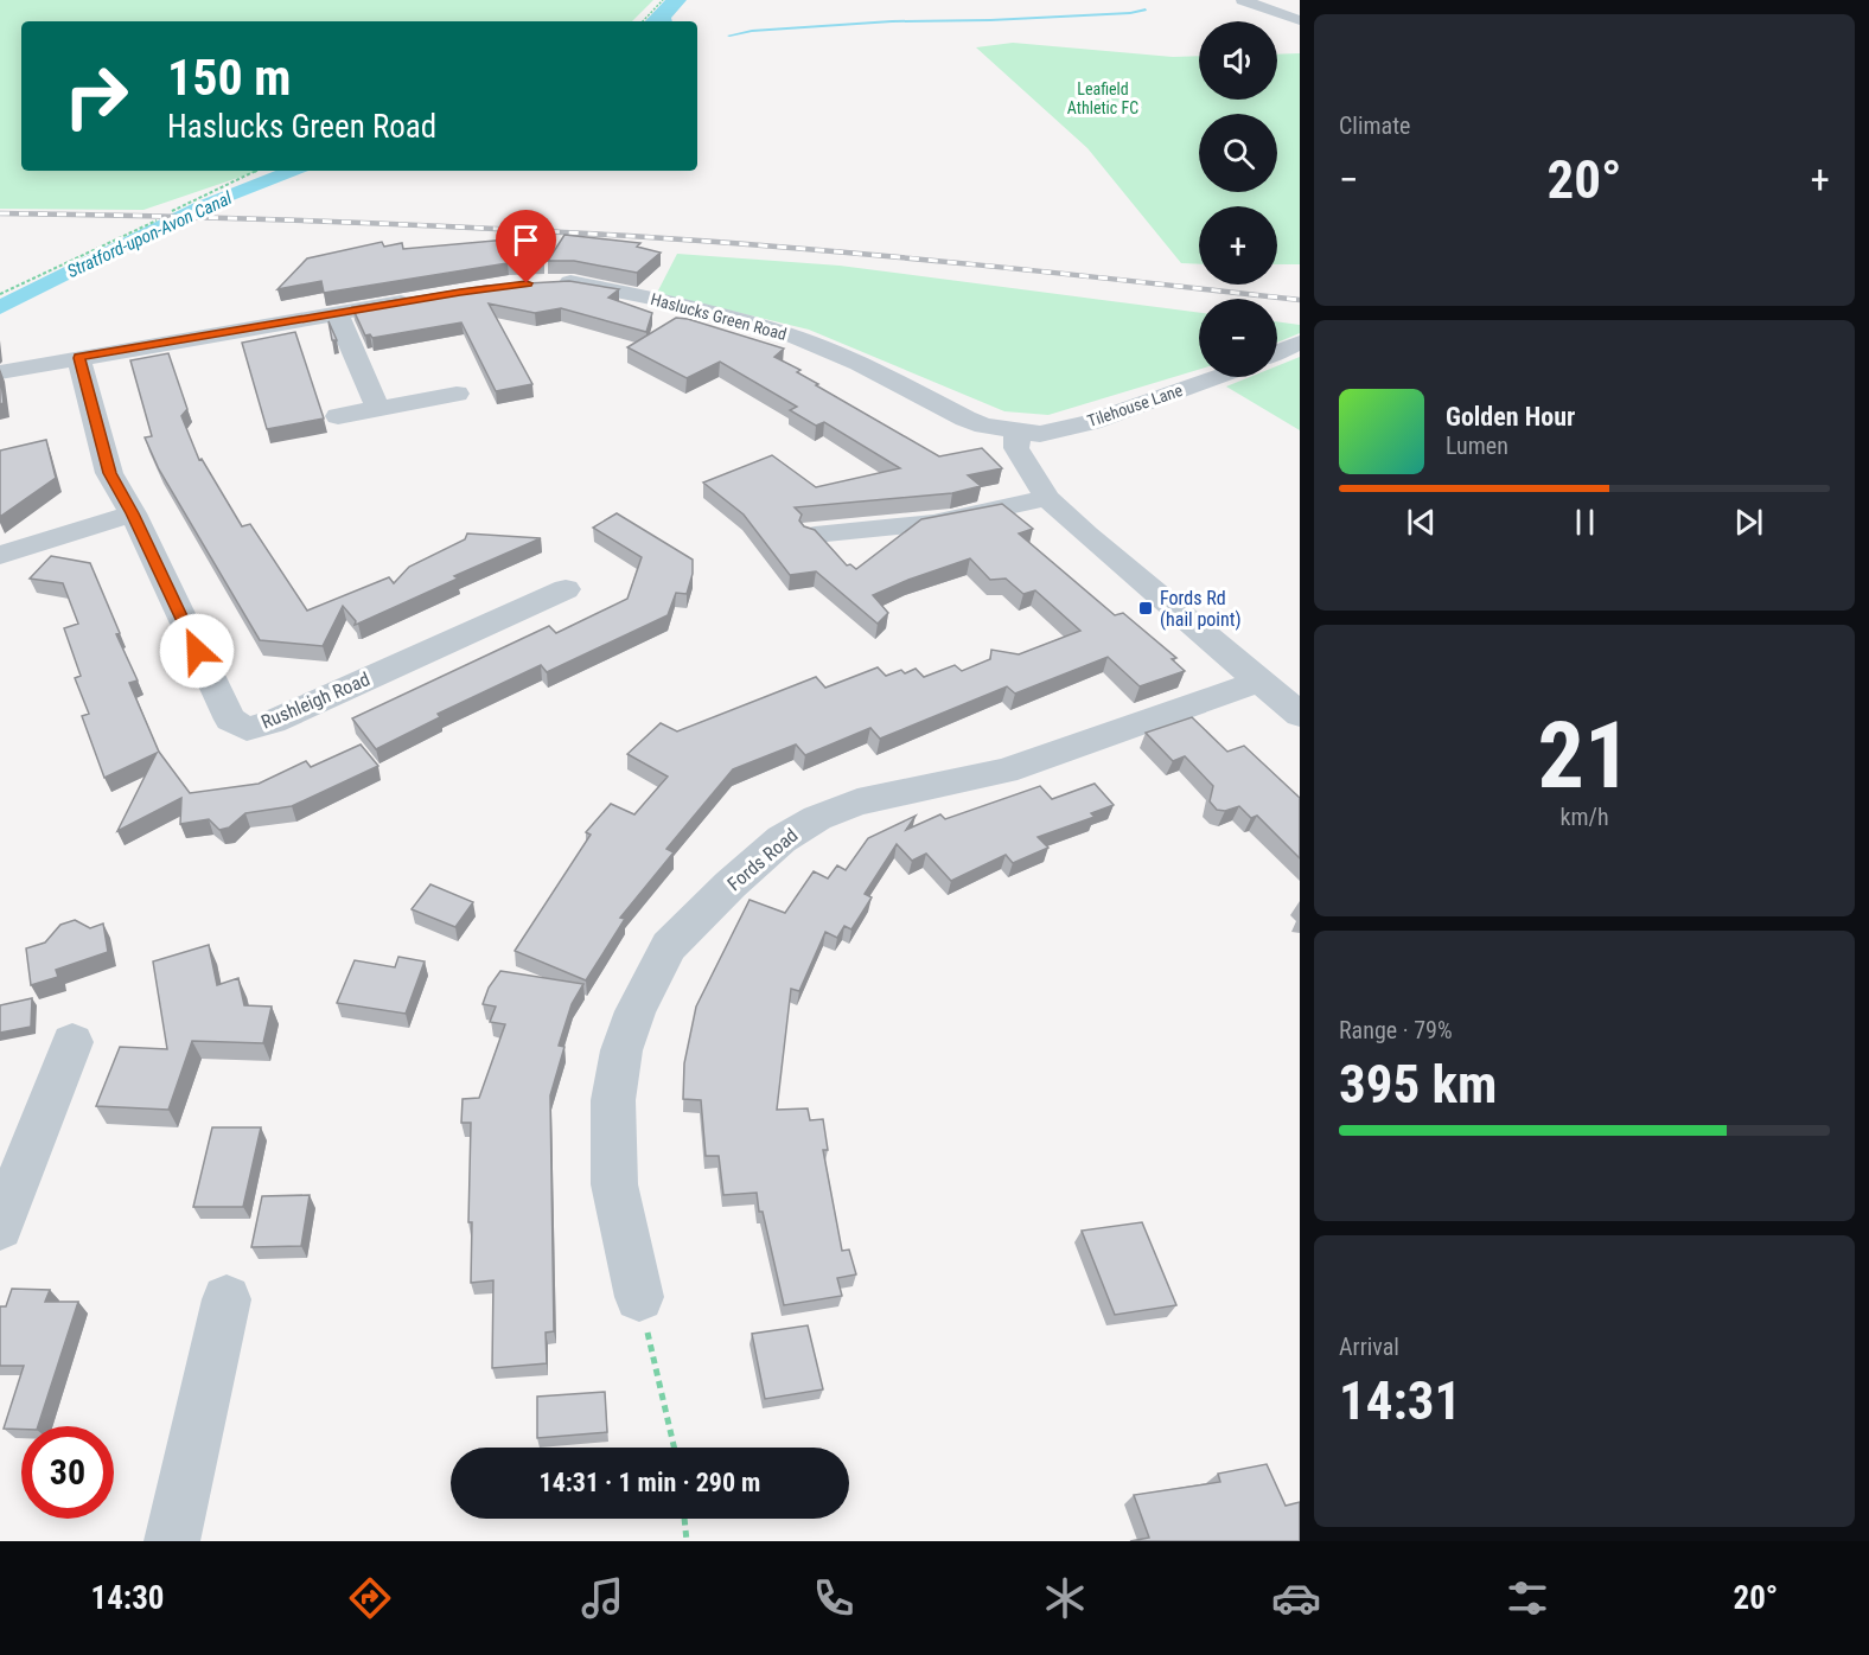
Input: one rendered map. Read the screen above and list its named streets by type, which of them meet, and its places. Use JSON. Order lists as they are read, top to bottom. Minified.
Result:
{"streets":{"street":["Haslucks Green Road","Tilehouse Lane","Rushleigh Road","Fords Road"]},"crossings":[["Haslucks Green Road","Tilehouse Lane"]],"water":["Stratford-upon-Avon Canal"],"parks":["Leafield Athletic FC"],"places":{"transit":["Fords Rd (hail point)"]},"page":{"tile":["Climate",["21","km/h"],["Range · 79%","395 km"],["Arrival","14:31"]],"map_buttons":["+","−"],"turn":["150 m","Haslucks Green Road"],"heat":["−","20°","+"],"song":["Golden Hour","Lumen"],"limit":"30","trip":"14:31 · 1 min · 290 m","tabs":["14:30","20°"]}}
